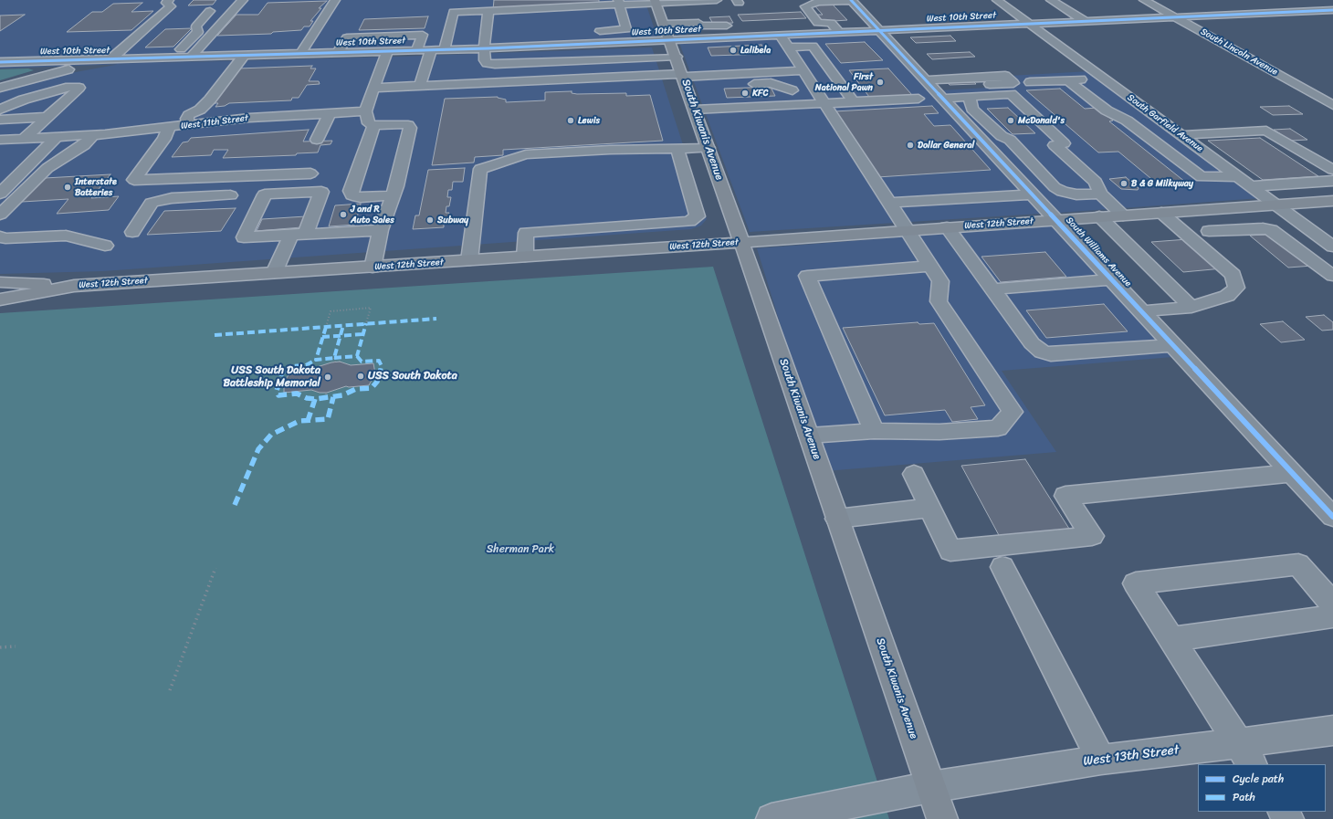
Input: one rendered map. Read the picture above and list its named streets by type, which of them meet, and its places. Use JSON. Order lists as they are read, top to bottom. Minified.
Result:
{"streets":{"main road":["South Kiwanis Avenue","West 12th Street"],"street":["West 10th Street","South Lincoln Avenue","West 11th Street","South Garfield Avenue","South Williams Avenue","West 13th Street"]},"crossings":[["West 10th Street","South Lincoln Avenue"],["West 10th Street","South Garfield Avenue"],["West 10th Street","South Kiwanis Avenue"],["West 10th Street","South Williams Avenue"],["South Garfield Avenue","West 12th Street"],["South Kiwanis Avenue","West 12th Street"],["South Kiwanis Avenue","West 13th Street"],["West 12th Street","South Williams Avenue"]],"parks":["Sherman Park"],"places":["Lalibela","First National Pawn","KFC","Lewis","McDonald's","Dollar General","B & G Milkyway","Interstate Batteries","J and R Auto Sales","Subway","USS South Dakota","USS South Dakota Battleship Memorial"],"legend":["Cycle path","Path"]}
